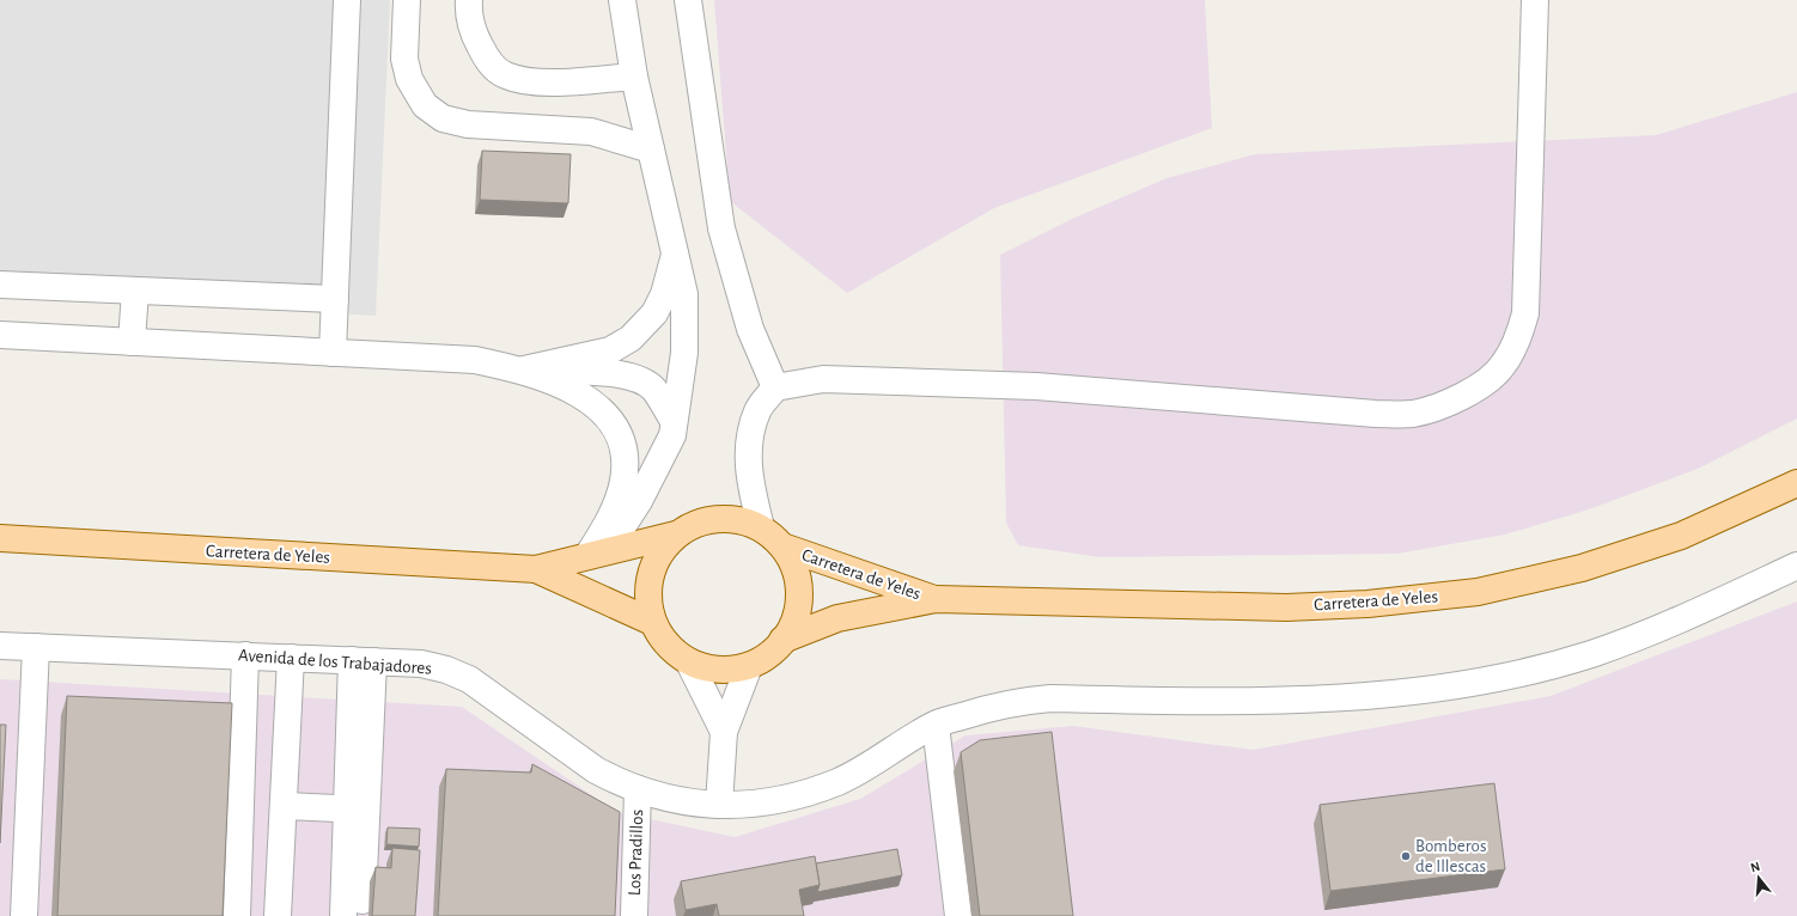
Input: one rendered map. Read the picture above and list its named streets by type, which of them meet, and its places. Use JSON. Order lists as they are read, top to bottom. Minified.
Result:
{"streets":{"main road":["Carretera de Yeles"],"street":["Avenida de los Trabajadores","Los Pradillos"]},"crossings":[["Avenida de los Trabajadores","Los Pradillos"]],"places":["Bomberos de Illescas"],"north":"top"}
